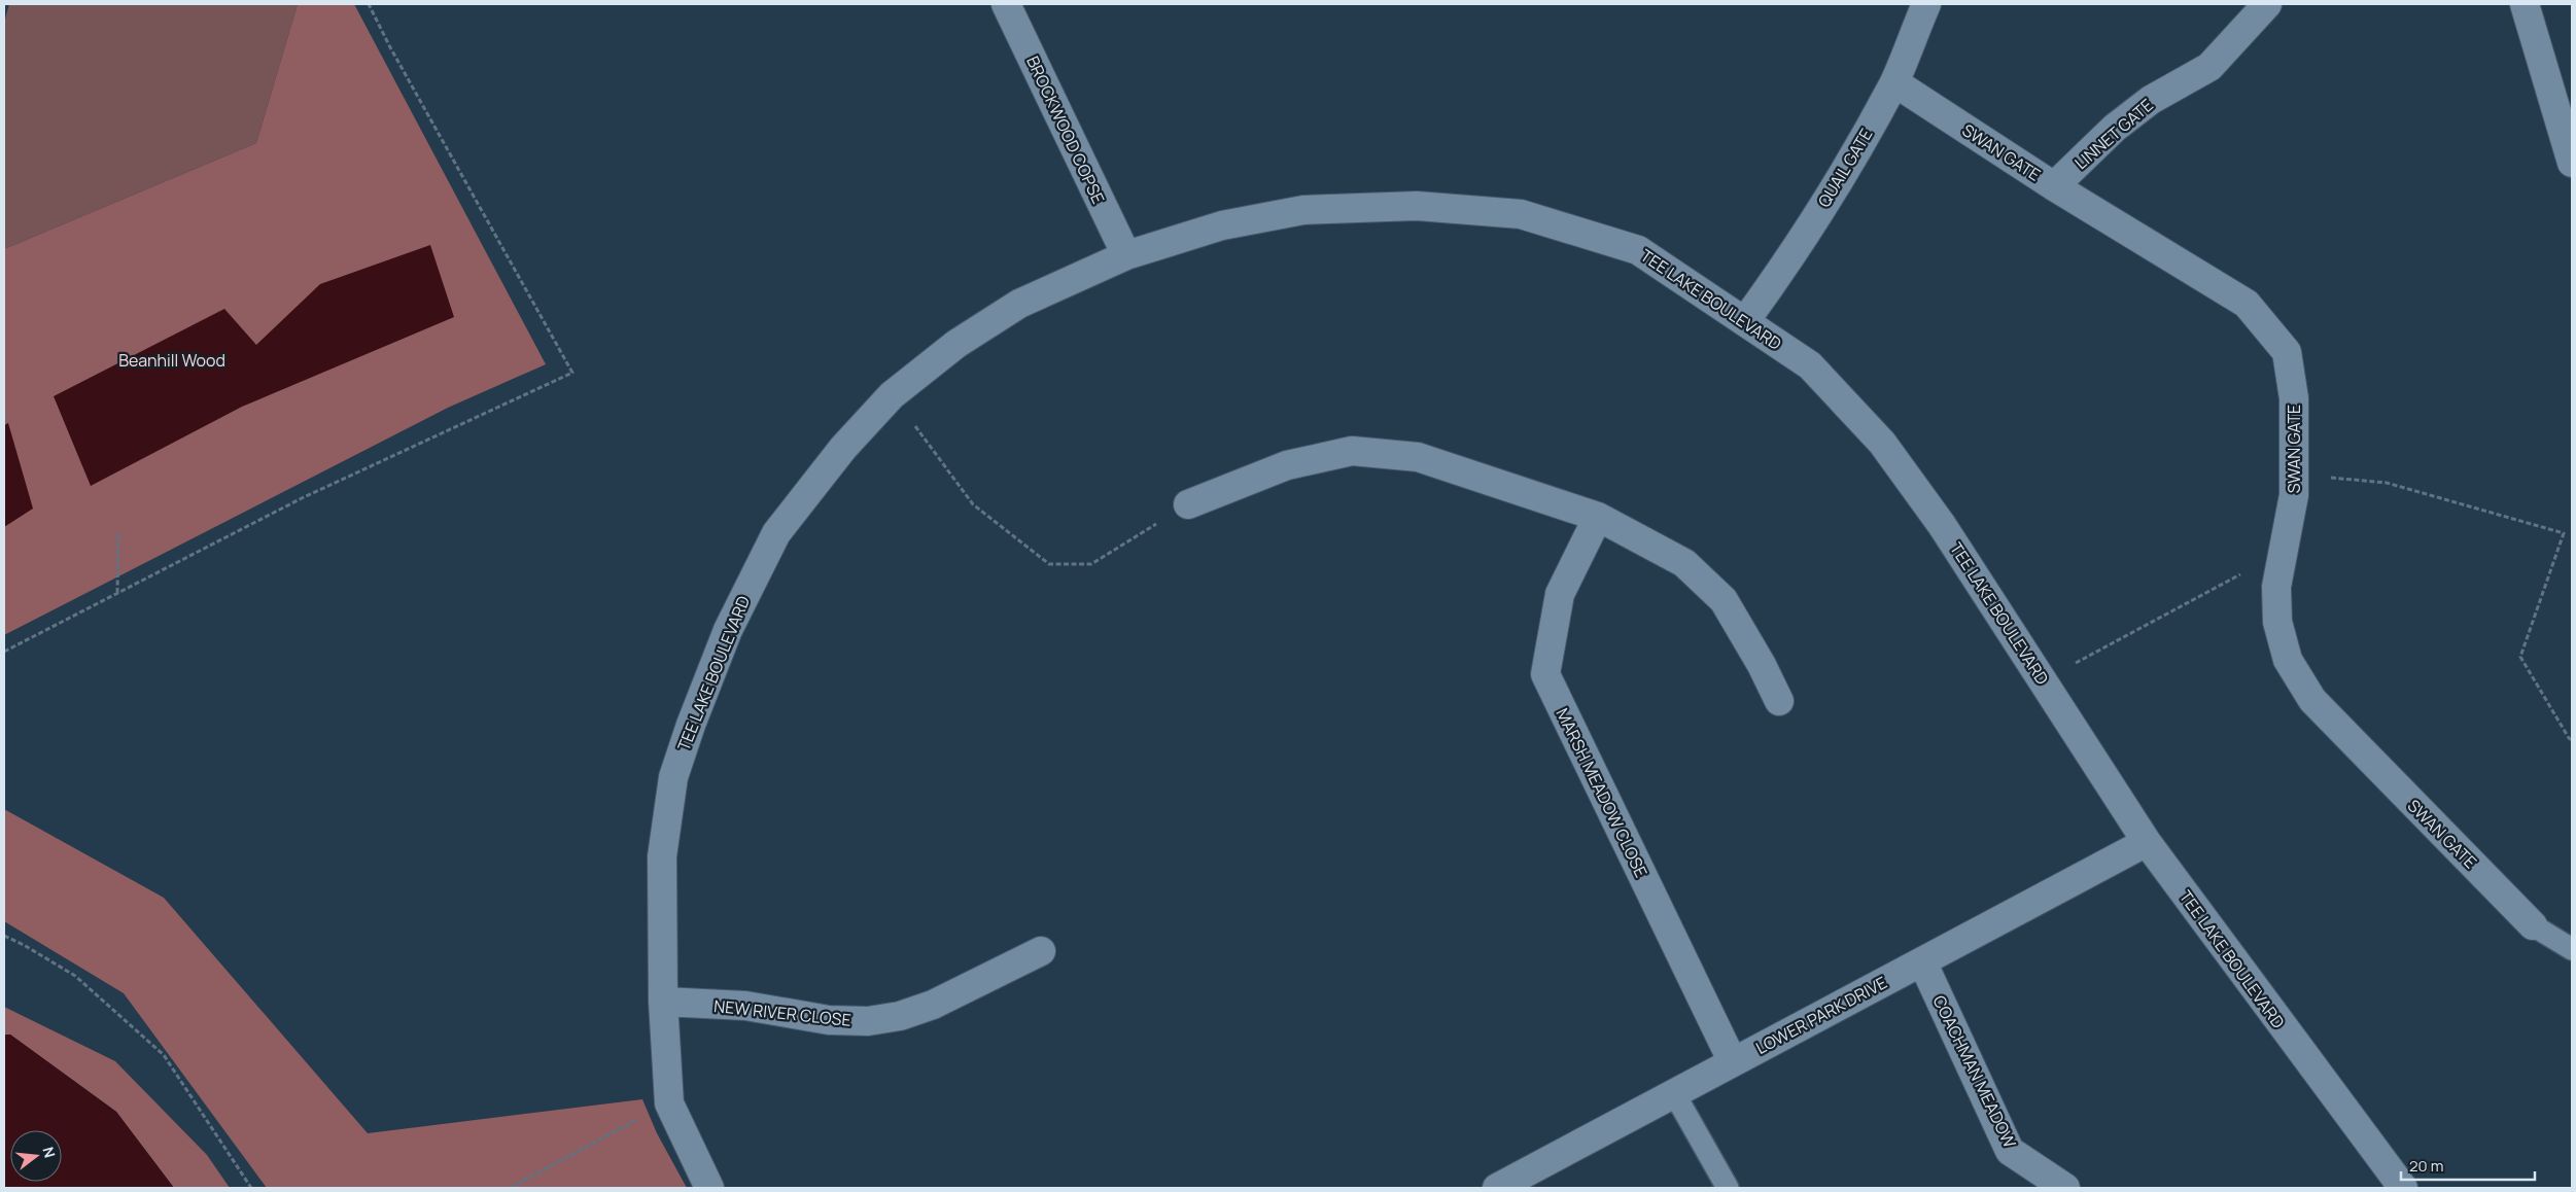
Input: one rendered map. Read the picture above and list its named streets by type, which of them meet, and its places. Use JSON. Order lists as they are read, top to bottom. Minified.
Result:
{"streets":{"street":["BROCKWOOD COPSE","LINNET GATE","SWAN GATE","QUAIL GATE","TEE LAKE BOULEVARD","MARSH MEADOW CLOSE","NEW RIVER CLOSE","LOWER PARK DRIVE","COACHMAN MEADOW"]},"crossings":[["BROCKWOOD COPSE","TEE LAKE BOULEVARD"],["LINNET GATE","SWAN GATE"],["SWAN GATE","QUAIL GATE"],["QUAIL GATE","TEE LAKE BOULEVARD"],["TEE LAKE BOULEVARD","NEW RIVER CLOSE"],["TEE LAKE BOULEVARD","LOWER PARK DRIVE"],["MARSH MEADOW CLOSE","LOWER PARK DRIVE"],["LOWER PARK DRIVE","COACHMAN MEADOW"]],"parks":["Beanhill Wood"],"scale_bar":"20 m","north":"right"}
